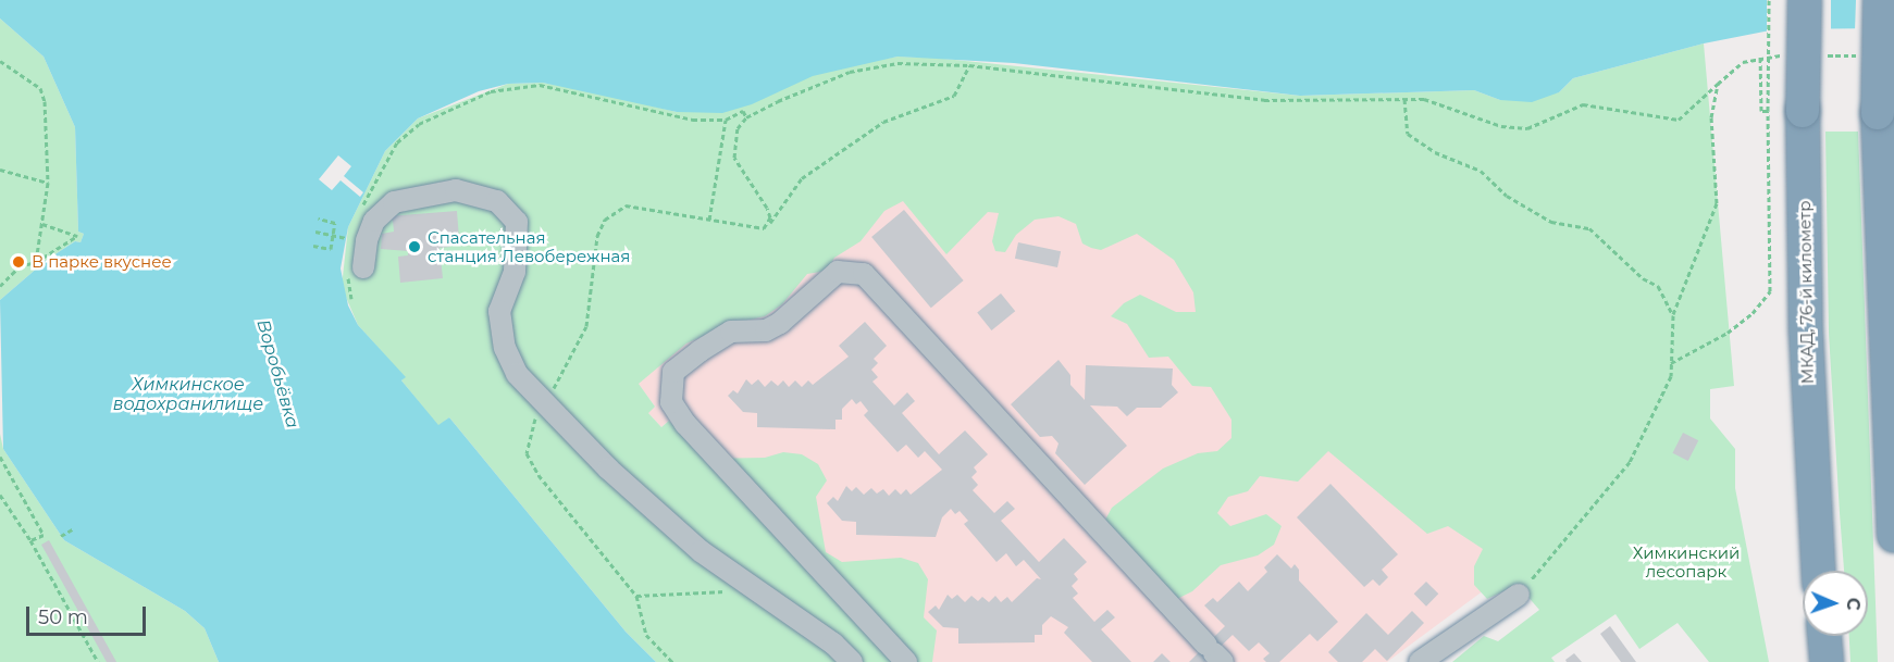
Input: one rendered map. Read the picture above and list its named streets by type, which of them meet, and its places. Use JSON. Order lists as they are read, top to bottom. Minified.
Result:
{"streets":{"highway":["МКАД, 76-й километр"]},"water":["Воробьёвка","Химкинское водохранилище"],"parks":["Химкинский лесопарк"],"places":["Спасательная станция Левобережная","В парке вкуснее"],"scale_bar":"50 m","north":"right"}
